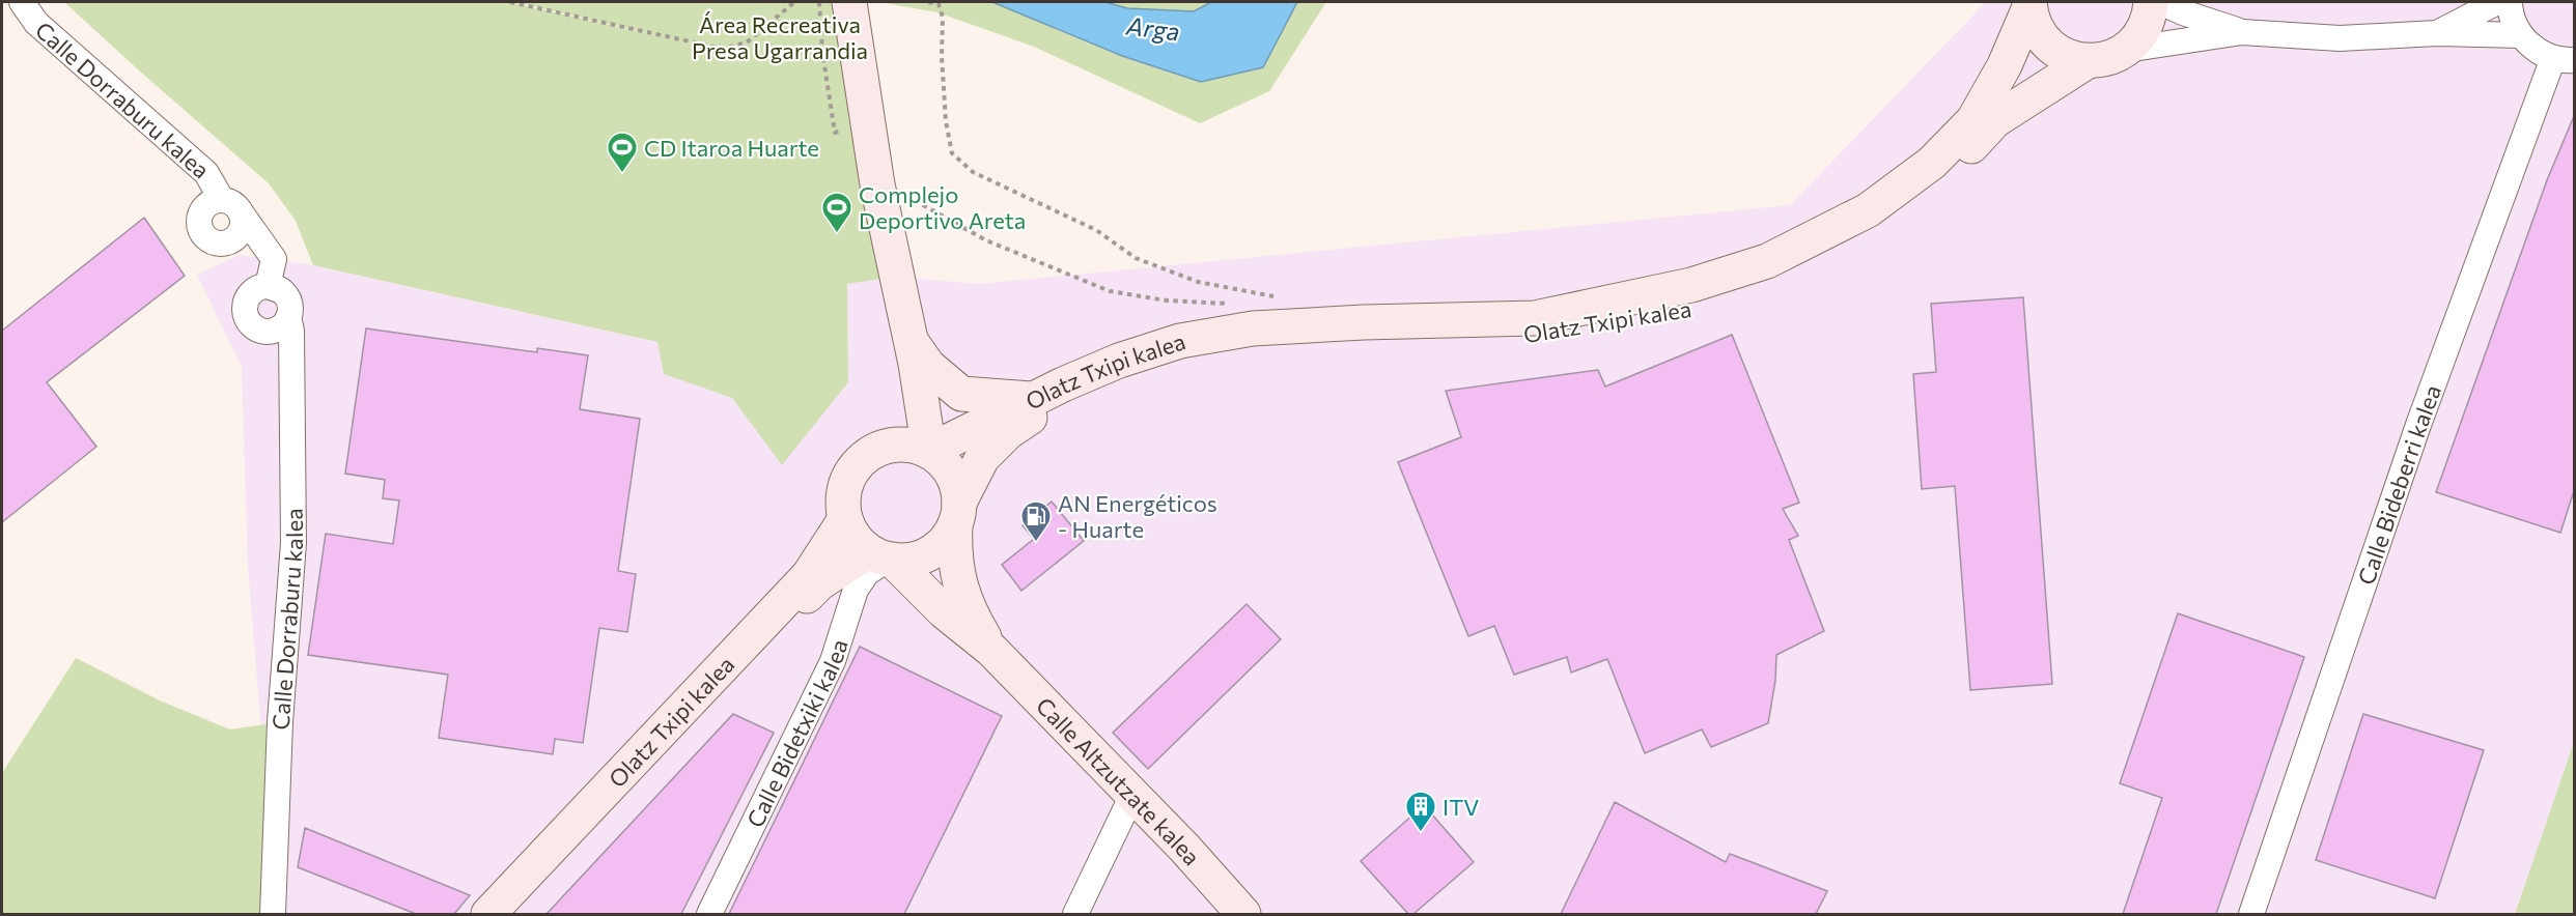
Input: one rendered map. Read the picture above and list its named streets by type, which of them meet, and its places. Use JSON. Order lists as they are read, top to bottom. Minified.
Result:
{"streets":{"street":["Calle Dorraburu kalea","Olatz Txipi kalea","Calle Bideberri kalea","Calle Bidetxiki kalea","Calle Altzutzate kalea"]},"crossings":[["Olatz Txipi kalea","Calle Bidetxiki kalea"]],"water":["Arga"],"parks":["Área Recreativa Presa Ugarrandia"],"places":{"sports":["CD Itaroa Huarte","Complejo Deportivo Areta"],"fuel station":["AN Energéticos - Huarte"],"building":["ITV"]}}
